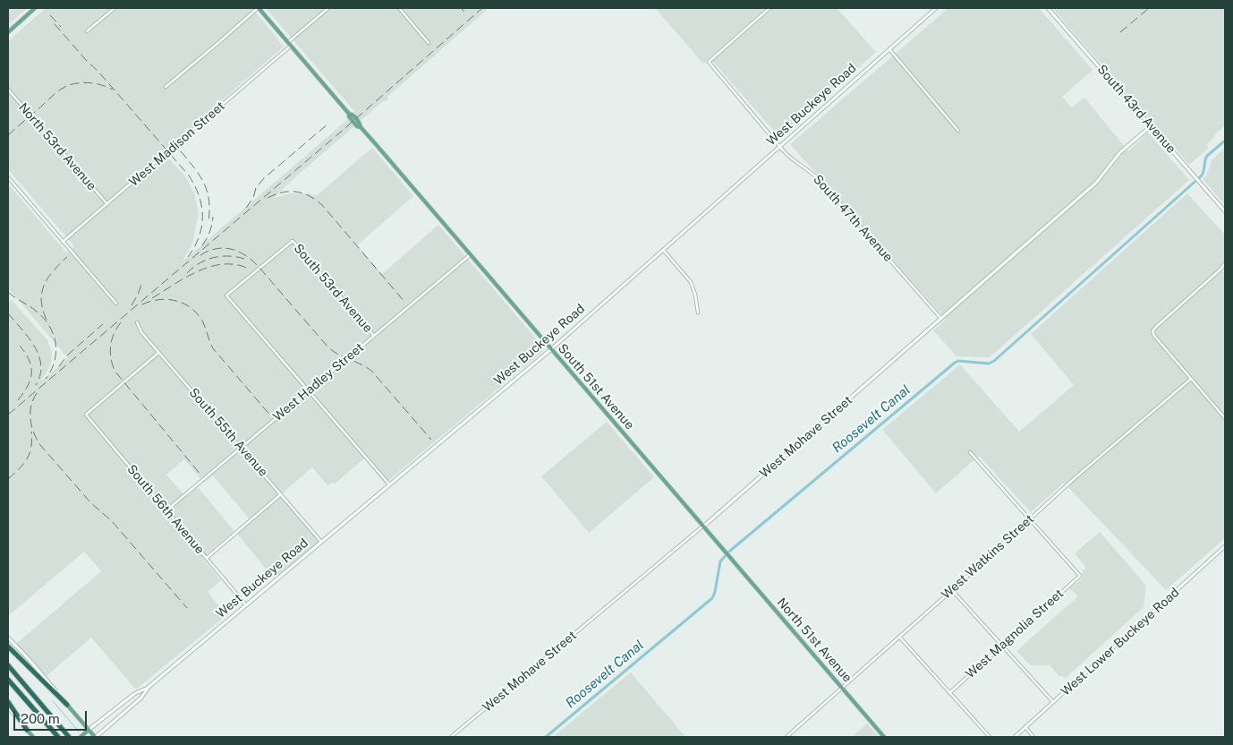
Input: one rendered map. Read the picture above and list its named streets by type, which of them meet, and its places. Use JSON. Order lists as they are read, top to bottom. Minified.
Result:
{"streets":{"main road":["West Buckeye Road","South 43rd Avenue","South 51st Avenue","West Mohave Street","North 51st Avenue","West Lower Buckeye Road"],"street":["West Madison Street","North 53rd Avenue","South 47th Avenue","South 53rd Avenue","West Hadley Street","South 55th Avenue","South 56th Avenue","West Watkins Street","West Magnolia Street"]},"crossings":[["West Buckeye Road","South 47th Avenue"],["West Buckeye Road","South 51st Avenue"],["West Buckeye Road","South 55th Avenue"],["West Buckeye Road","South 56th Avenue"],["South 43rd Avenue","West Mohave Street"],["West Madison Street","North 53rd Avenue"],["West Madison Street","South 51st Avenue"],["South 47th Avenue","West Mohave Street"],["South 53rd Avenue","West Hadley Street"],["West Hadley Street","South 51st Avenue"],["West Hadley Street","South 55th Avenue"],["West Hadley Street","South 56th Avenue"],["South 51st Avenue","West Mohave Street"],["South 51st Avenue","North 51st Avenue"],["South 55th Avenue","South 56th Avenue"],["West Watkins Street","West Magnolia Street"],["West Watkins Street","North 51st Avenue"]],"water":["Roosevelt Canal"],"scale_bar":"200 m"}
